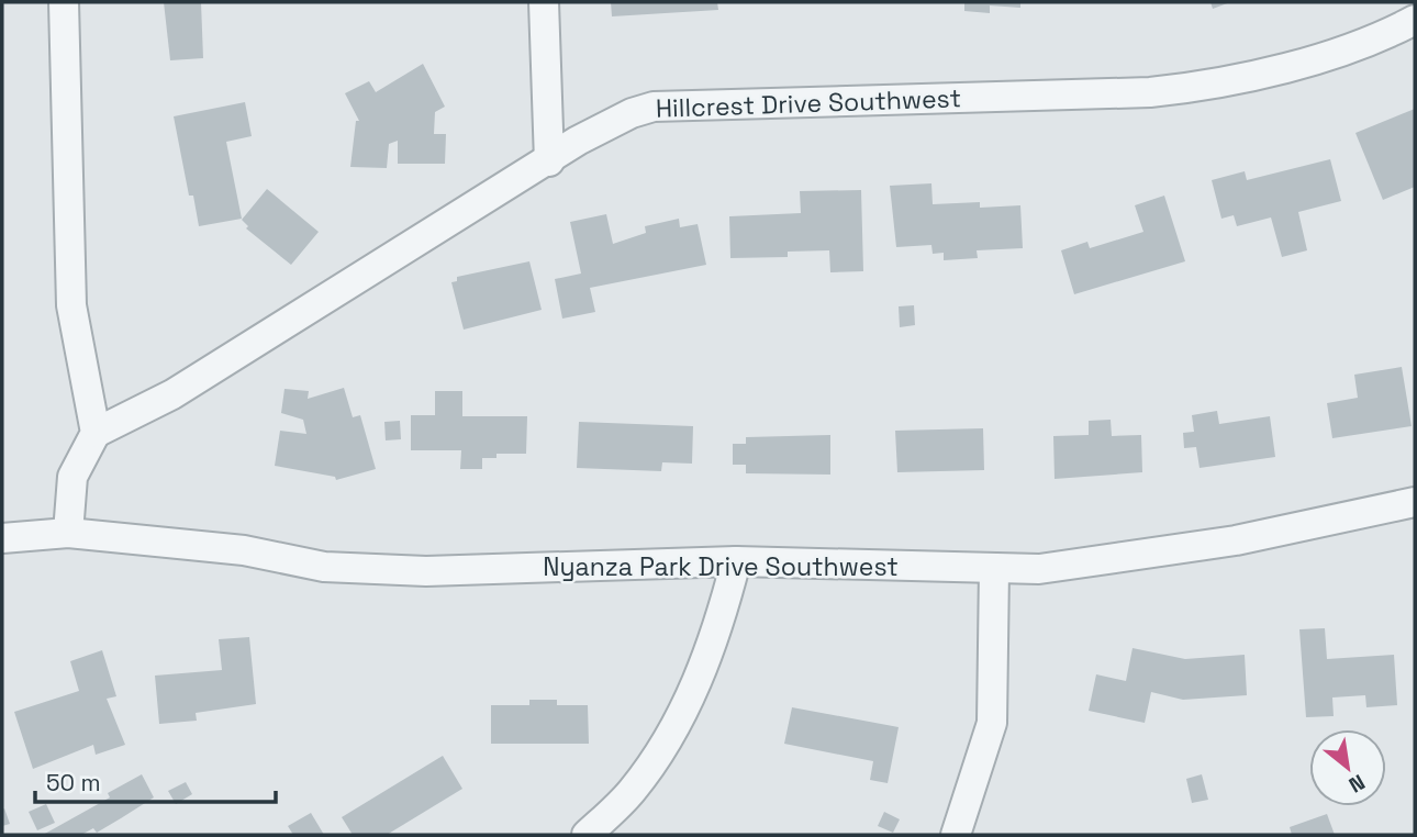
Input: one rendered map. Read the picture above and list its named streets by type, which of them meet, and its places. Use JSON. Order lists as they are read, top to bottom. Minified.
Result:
{"streets":{"street":["Hillcrest Drive Southwest","Nyanza Park Drive Southwest"]},"scale_bar":"50 m","north":"bottom right"}
